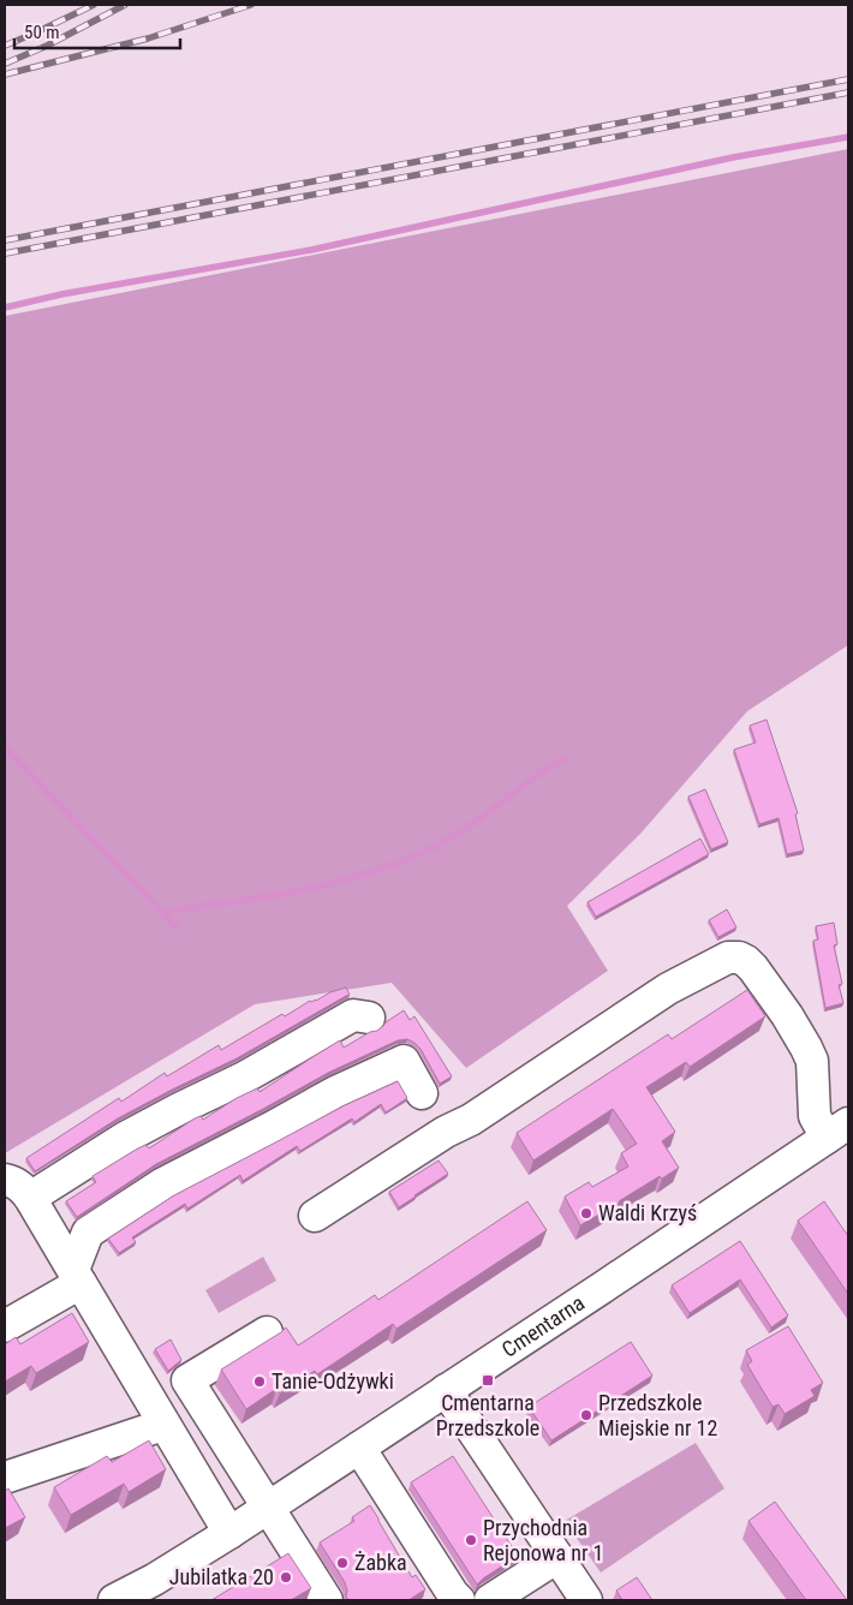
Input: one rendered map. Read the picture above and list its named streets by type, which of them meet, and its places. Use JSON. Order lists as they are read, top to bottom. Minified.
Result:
{"streets":{"street":["Cmentarna"]},"places":{"other":["Waldi Krzyś","Tanie-Odżywki","Przedszkole Miejskie nr 12","Przychodnia Rejonowa nr 1","Żabka","Jubilatka 20"],"transit":["Cmentarna Przedszkole"]},"scale_bar":"50 m"}
